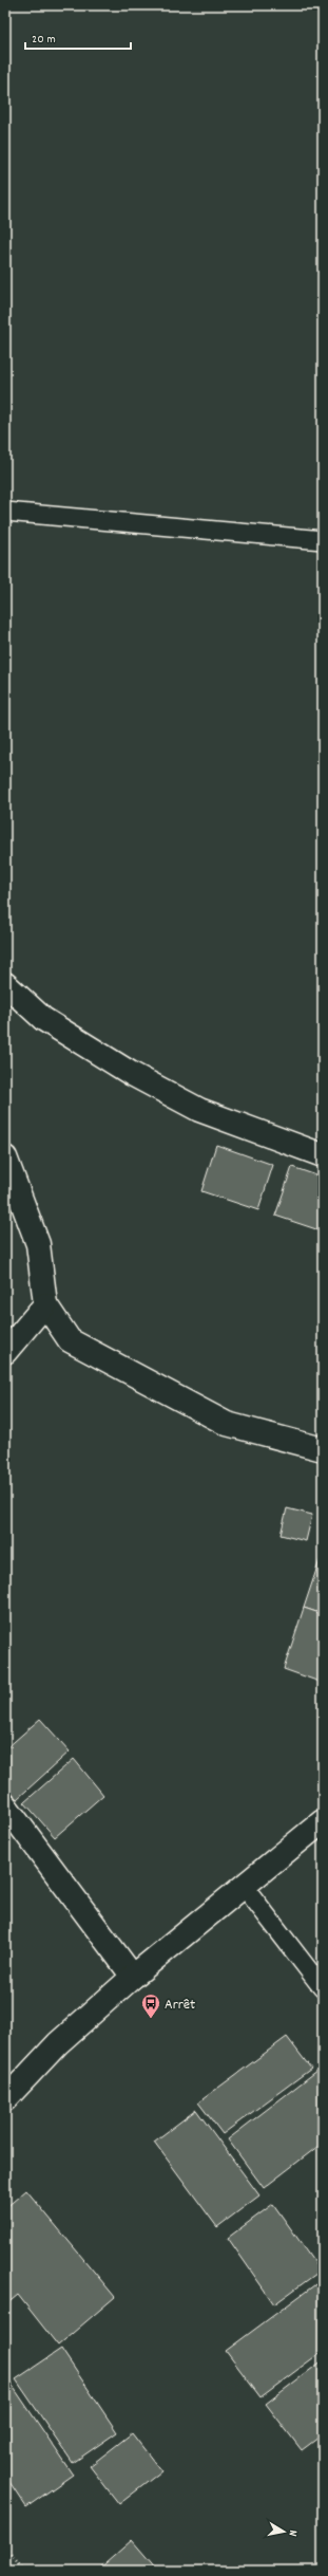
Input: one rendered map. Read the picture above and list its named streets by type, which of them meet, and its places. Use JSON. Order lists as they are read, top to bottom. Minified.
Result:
{"places":{"bus stop":["Arrêt"]},"scale_bar":"20 m","north":"right"}
